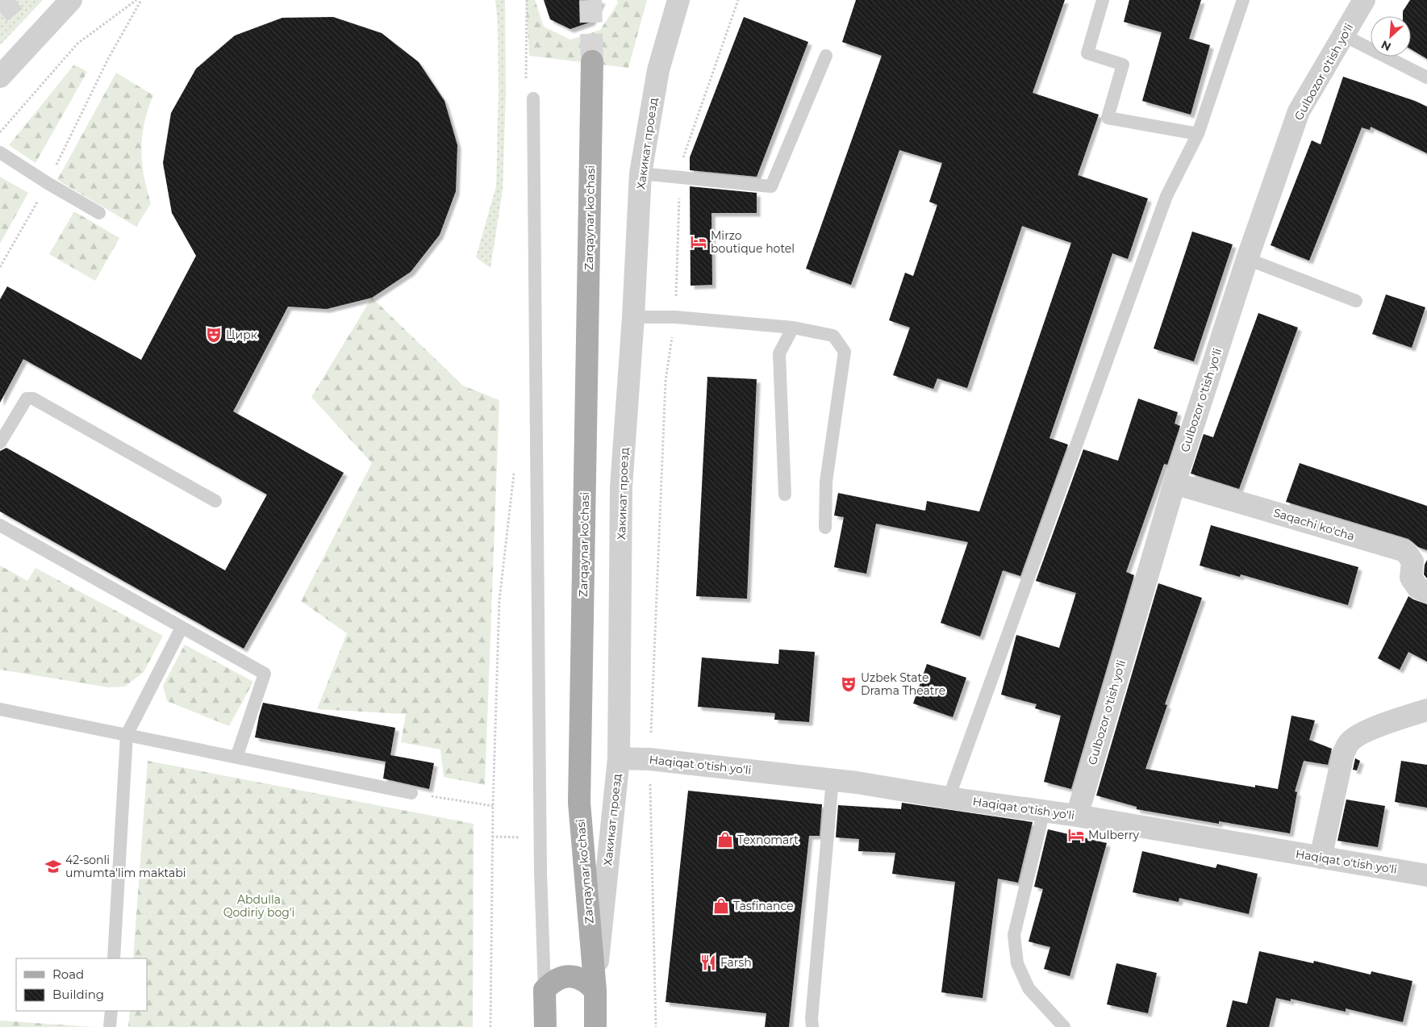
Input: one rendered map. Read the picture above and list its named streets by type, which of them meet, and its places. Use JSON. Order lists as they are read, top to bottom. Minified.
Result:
{"streets":{"main road":["Zarqaynar ko'chasi"],"street":["Gulbozor o'tish yo'li","Хакикат проезд","Saqachi ko'cha","Haqiqat o'tish yo'li"]},"crossings":[["Gulbozor o'tish yo'li","Saqachi ko'cha"],["Gulbozor o'tish yo'li","Haqiqat o'tish yo'li"],["Хакикат проезд","Zarqaynar ko'chasi"],["Хакикат проезд","Haqiqat o'tish yo'li"]],"parks":["Abdulla Qodiriy bog'i"],"places":{"hotel":["Mirzo boutique hotel","Mulberry"],"theatre":["Цирк","Uzbek State Drama Theatre"],"shop":["Texnomart","Tasfinance"],"school or university":["42-sonli umumta'lim maktabi"],"restaurant":["Farsh"]},"legend":["Road","Building"],"north":"bottom left"}
